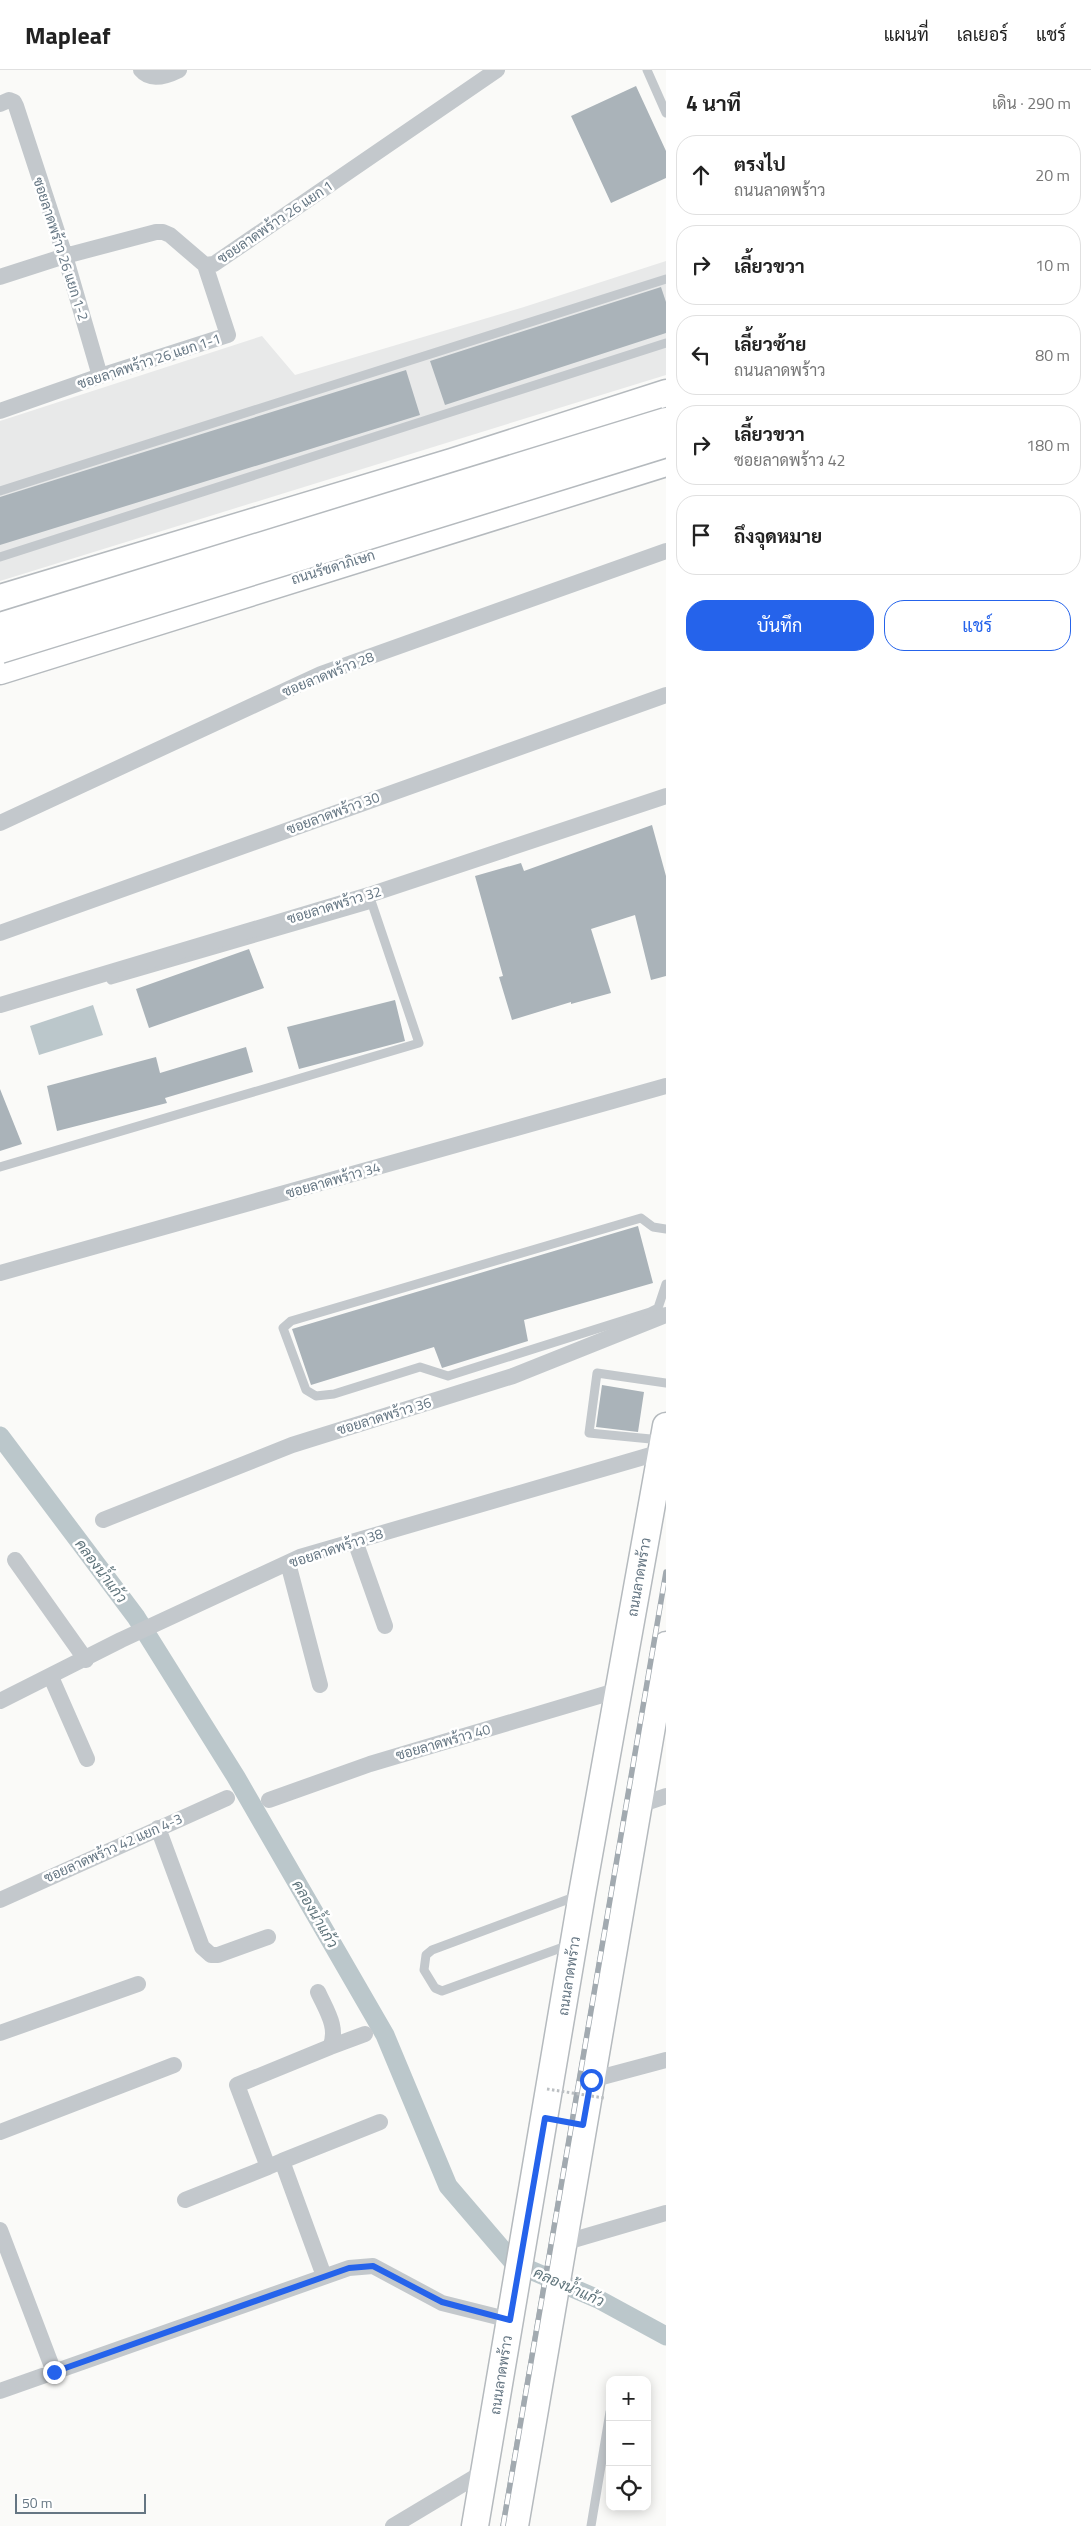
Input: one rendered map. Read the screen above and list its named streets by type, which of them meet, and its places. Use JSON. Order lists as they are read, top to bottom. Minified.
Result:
{"streets":{"main road":["ถนนรัชดาภิเษก","ถนนลาดพร้าว"],"street":["ซอยลาดพร้าว 26 แยก 1","ซอยลาดพร้าว 26 แยก 1-2","ซอยลาดพร้าว 26 แยก 1-1","ซอยลาดพร้าว 28","ซอยลาดพร้าว 30","ซอยลาดพร้าว 32","ซอยลาดพร้าว 34","ซอยลาดพร้าว 36","ซอยลาดพร้าว 38","ซอยลาดพร้าว 40","ซอยลาดพร้าว 42 แยก 4-3"]},"crossings":[["ซอยลาดพร้าว 26 แยก 1","ซอยลาดพร้าว 26 แยก 1-2"],["ซอยลาดพร้าว 26 แยก 1","ซอยลาดพร้าว 26 แยก 1-1"],["ซอยลาดพร้าว 26 แยก 1-2","ซอยลาดพร้าว 26 แยก 1-1"],["ซอยลาดพร้าว 38","ถนนลาดพร้าว"],["ถนนลาดพร้าว","ซอยลาดพร้าว 40"]],"water":["คลองน้ำแก้ว"],"scale_bar":"50 m","page":{"header":"Mapleaf","nav":["แผนที่","เลเยอร์","แชร์"],"heading":["4 นาที","เดิน · 290 m"],"list":[["ตรงไป","ถนนลาดพร้าว","20 m"],["เลี้ยวขวา","10 m"],["เลี้ยวซ้าย","ถนนลาดพร้าว","80 m"],["เลี้ยวขวา","ซอยลาดพร้าว 42","180 m"],"ถึงจุดหมาย"],"buttons":["บันทึก","แชร์"],"map_buttons":["+","−"],"scale":"50 m"}}
